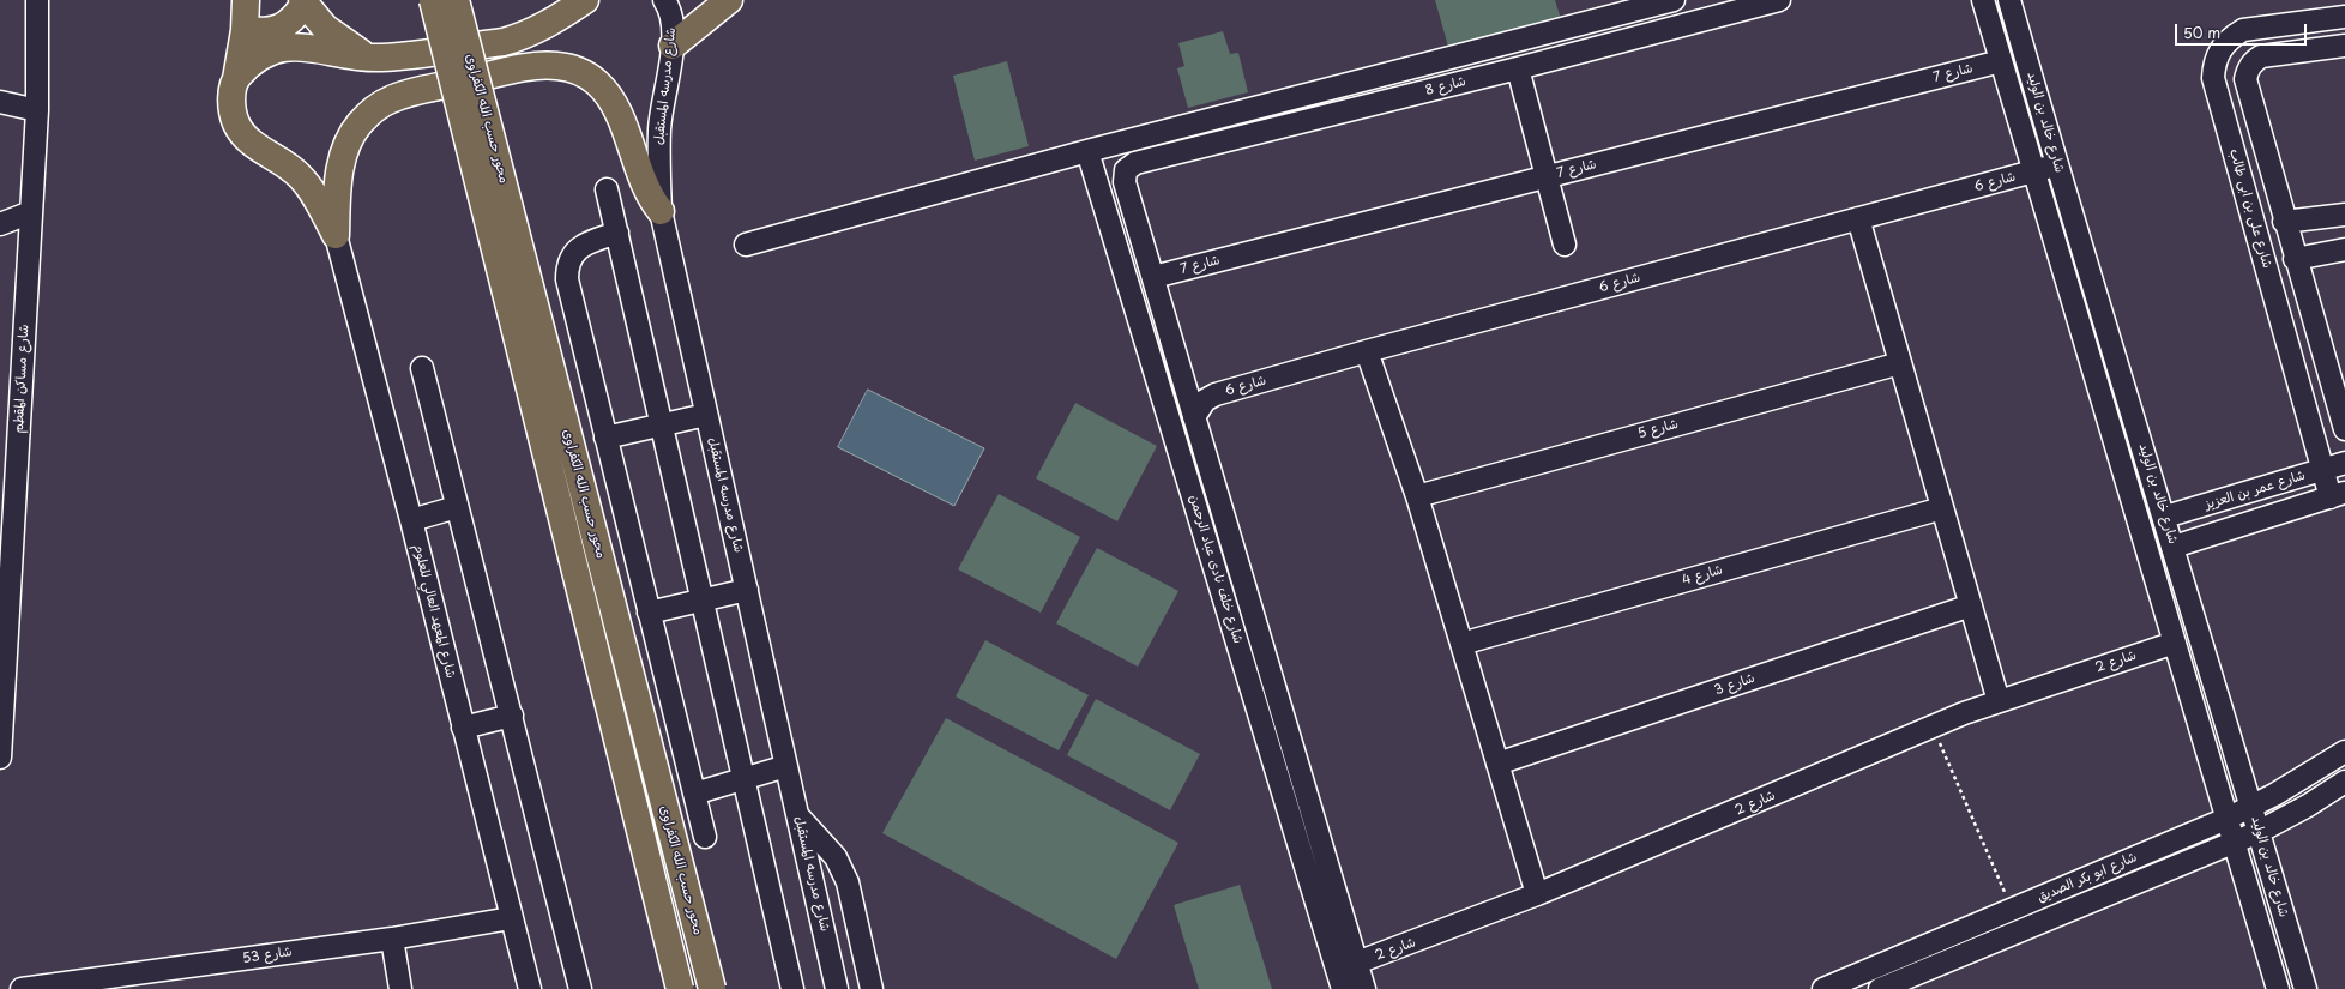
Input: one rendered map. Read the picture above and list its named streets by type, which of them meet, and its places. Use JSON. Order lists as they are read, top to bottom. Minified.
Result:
{"streets":{"main road":["محور حسب الله الكفراوى"],"street":["شارع 7","شارع مدرسه المستقبل","شارع 8","شارع خالد بن الوليد","شارع 6","شارع على بن ابى طالب","شارع مساكن المقطم","شارع 5","شارع عمر بن العزيز","شارع خلف نادى عباد الرحمن","شارع 4","شارع المعهد العالي للعلوم","شارع 2","شارع 3","شارع ابو بكر الصديق","شارع 53"]},"crossings":[["شارع 7","شارع خالد بن الوليد"],["شارع 7","شارع خلف نادى عباد الرحمن"],["شارع 8","شارع خلف نادى عباد الرحمن"],["شارع خالد بن الوليد","شارع 6"],["شارع خالد بن الوليد","شارع عمر بن العزيز"],["شارع خالد بن الوليد","شارع 2"],["شارع خالد بن الوليد","شارع ابو بكر الصديق"],["شارع 6","شارع خلف نادى عباد الرحمن"],["شارع على بن ابى طالب","شارع عمر بن العزيز"],["شارع خلف نادى عباد الرحمن","شارع 2"],["شارع المعهد العالي للعلوم","شارع 53"]],"scale_bar":"50 m"}
